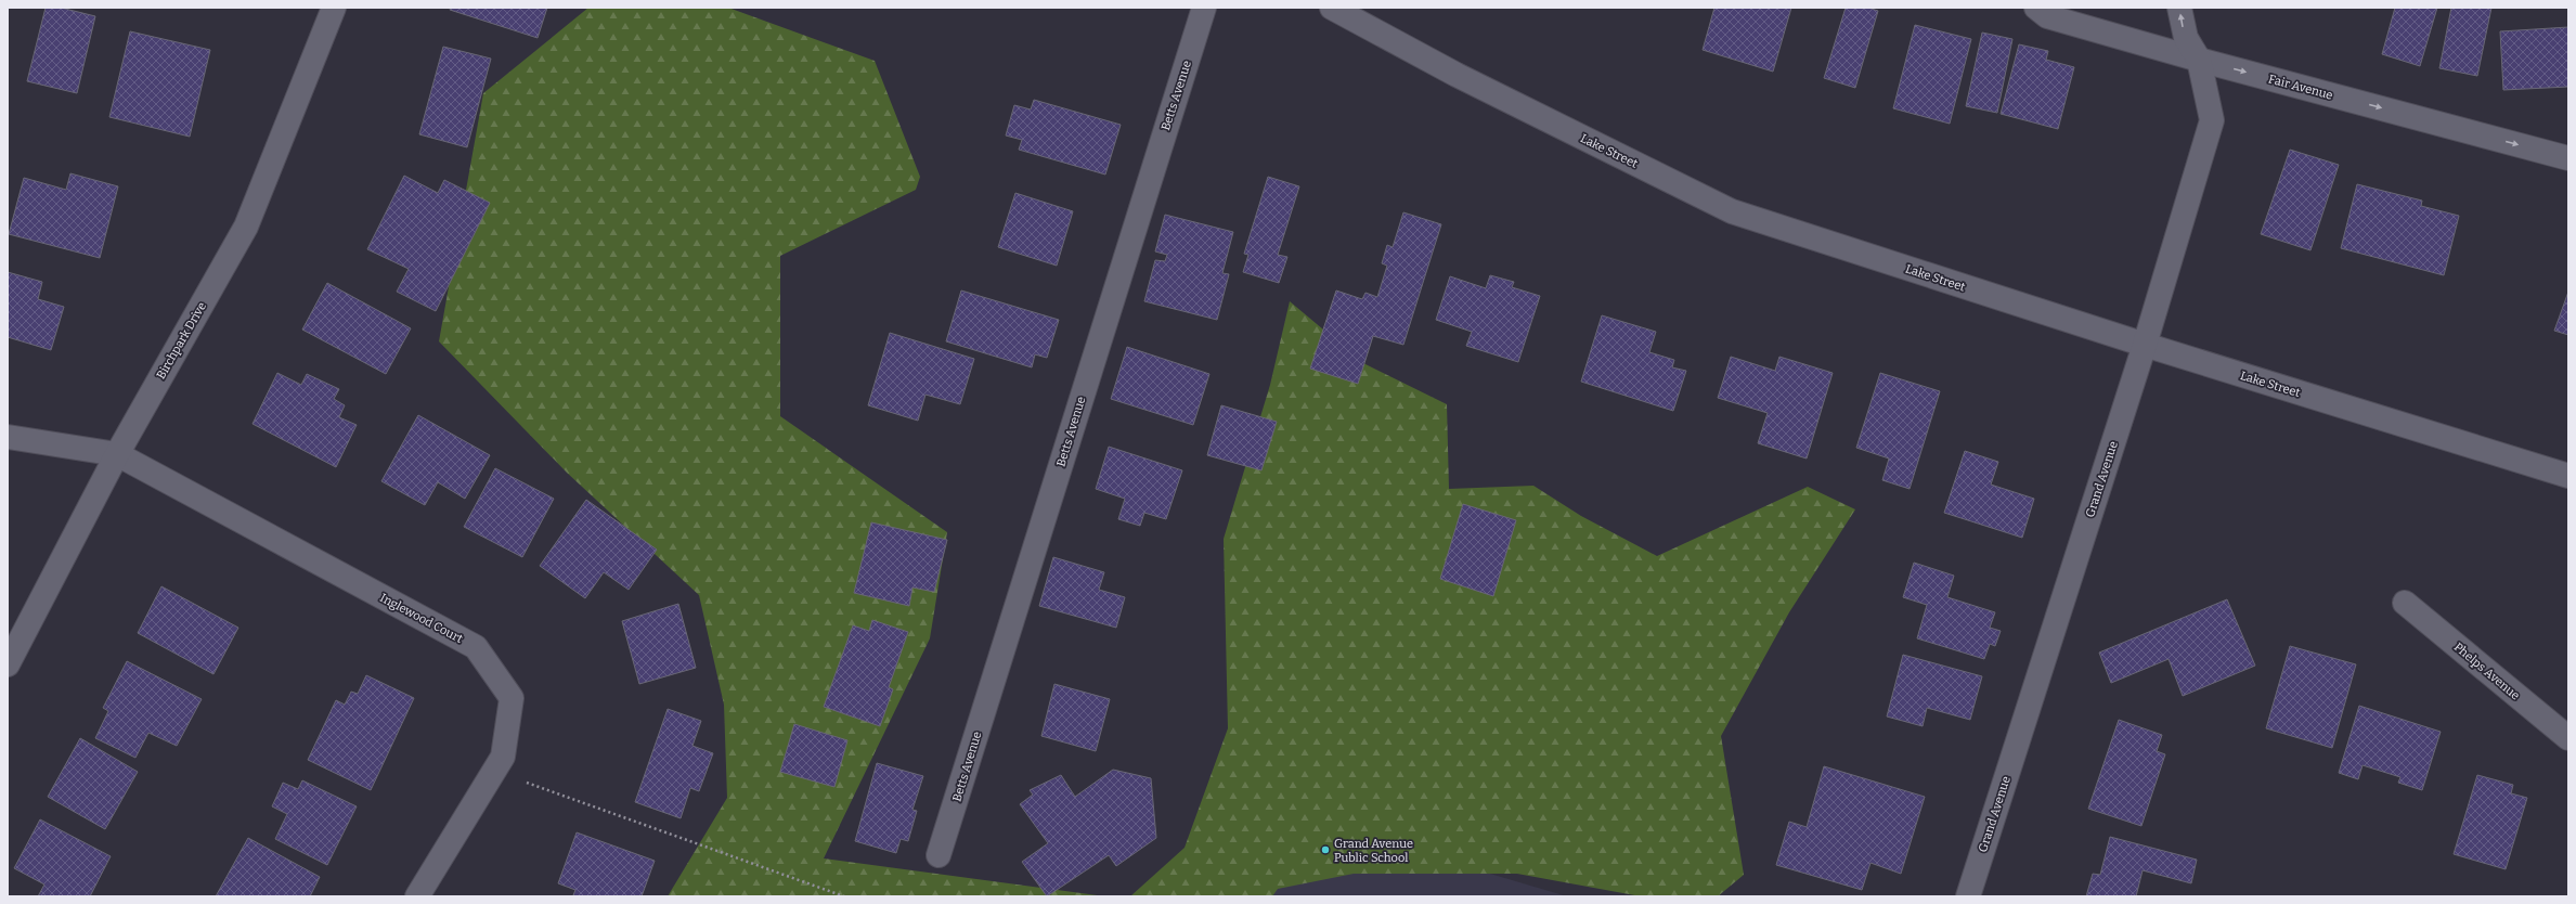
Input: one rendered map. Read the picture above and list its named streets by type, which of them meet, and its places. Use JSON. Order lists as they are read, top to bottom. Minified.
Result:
{"streets":{"street":["Fair Avenue","Betts Avenue","Lake Street","Birchpark Drive","Grand Avenue","Inglewood Court","Phelps Avenue"]},"crossings":[["Fair Avenue","Grand Avenue"],["Lake Street","Grand Avenue"],["Birchpark Drive","Inglewood Court"]],"one_way":["Fair Avenue"],"places":["Grand Avenue Public School"]}
